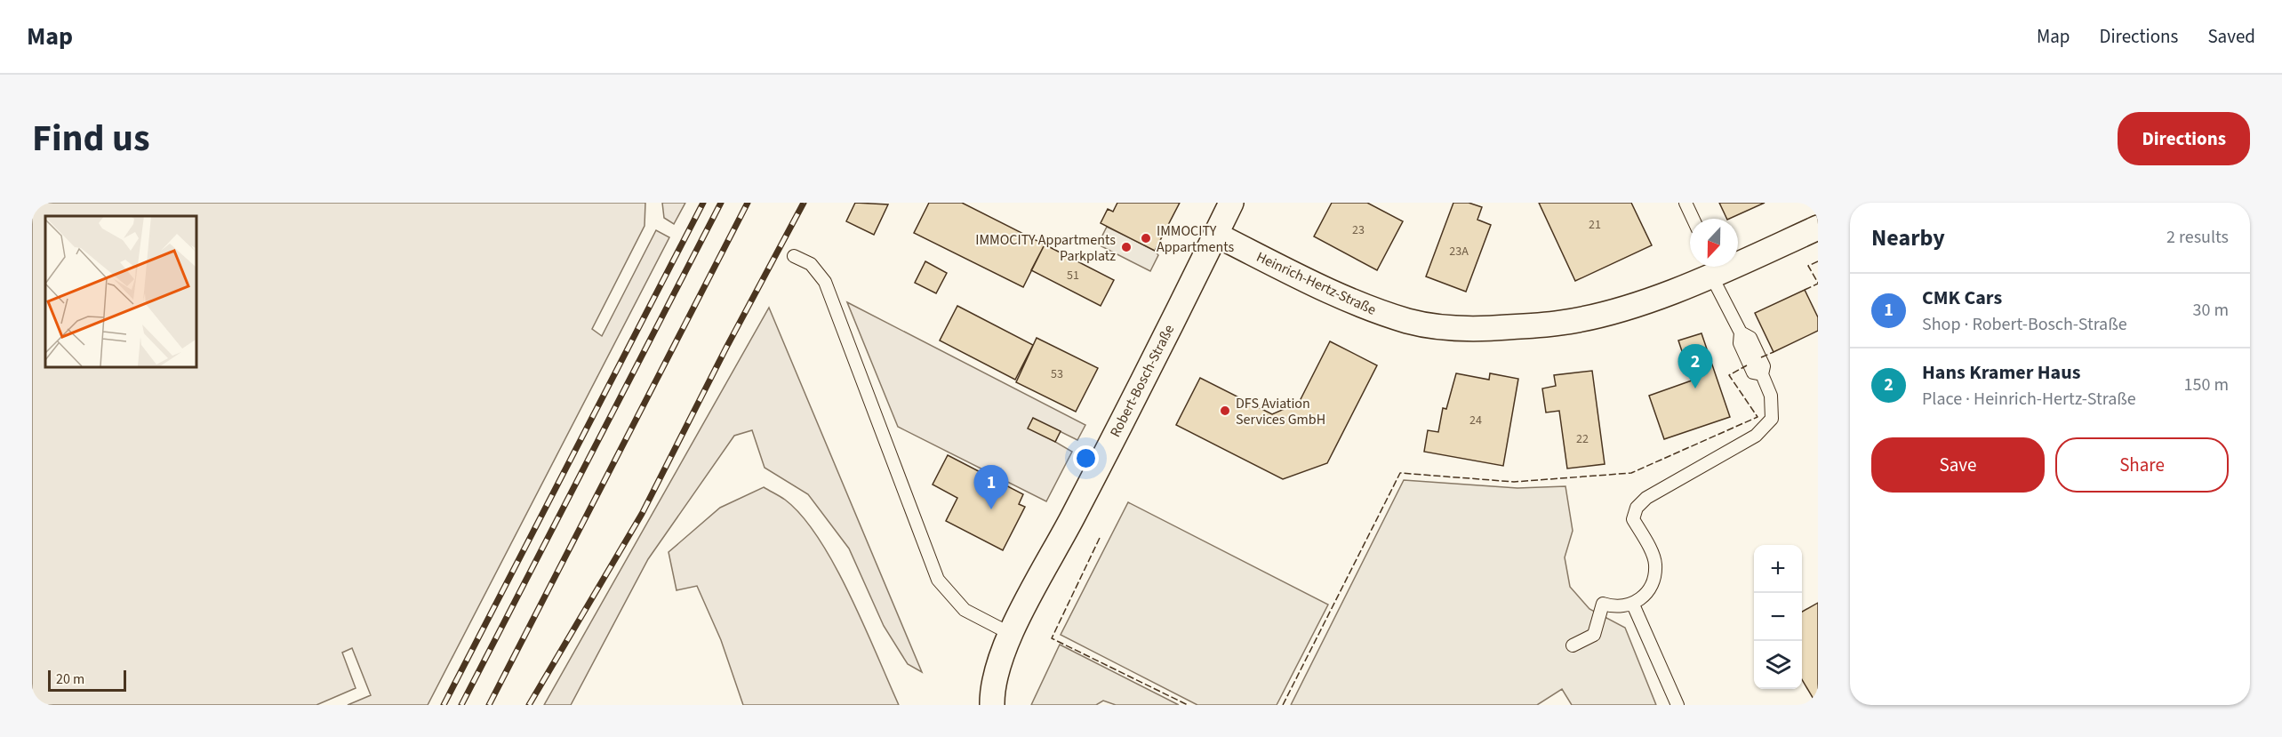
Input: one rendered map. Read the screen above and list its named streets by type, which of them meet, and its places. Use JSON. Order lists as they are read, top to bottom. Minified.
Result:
{"streets":{"street":["Heinrich-Hertz-Straße","Robert-Bosch-Straße"]},"crossings":[["Heinrich-Hertz-Straße","Robert-Bosch-Straße"]],"places":["IMMOCITY Appartments","IMMOCITY Appartments Parkplatz","DFS Aviation Services GmbH"],"house_numbers":["21","23","23A","51","53","24","22"],"scale_bar":"20 m","north":"bottom","page":{"header":"Map","nav":["Map","Directions","Saved"],"title":"Find us","buttons":["Directions",["Save","Share"]],"heading":["Nearby","2 results"],"list":[{"mark":"1","name":"CMK Cars","note":"Shop · Robert-Bosch-Straße","value":"30 m"},{"mark":"2","name":"Hans Kramer Haus","note":"Place · Heinrich-Hertz-Straße","value":"150 m"}],"pins":["2","1"],"map_buttons":["+","−"],"scale":"20 m"}}
